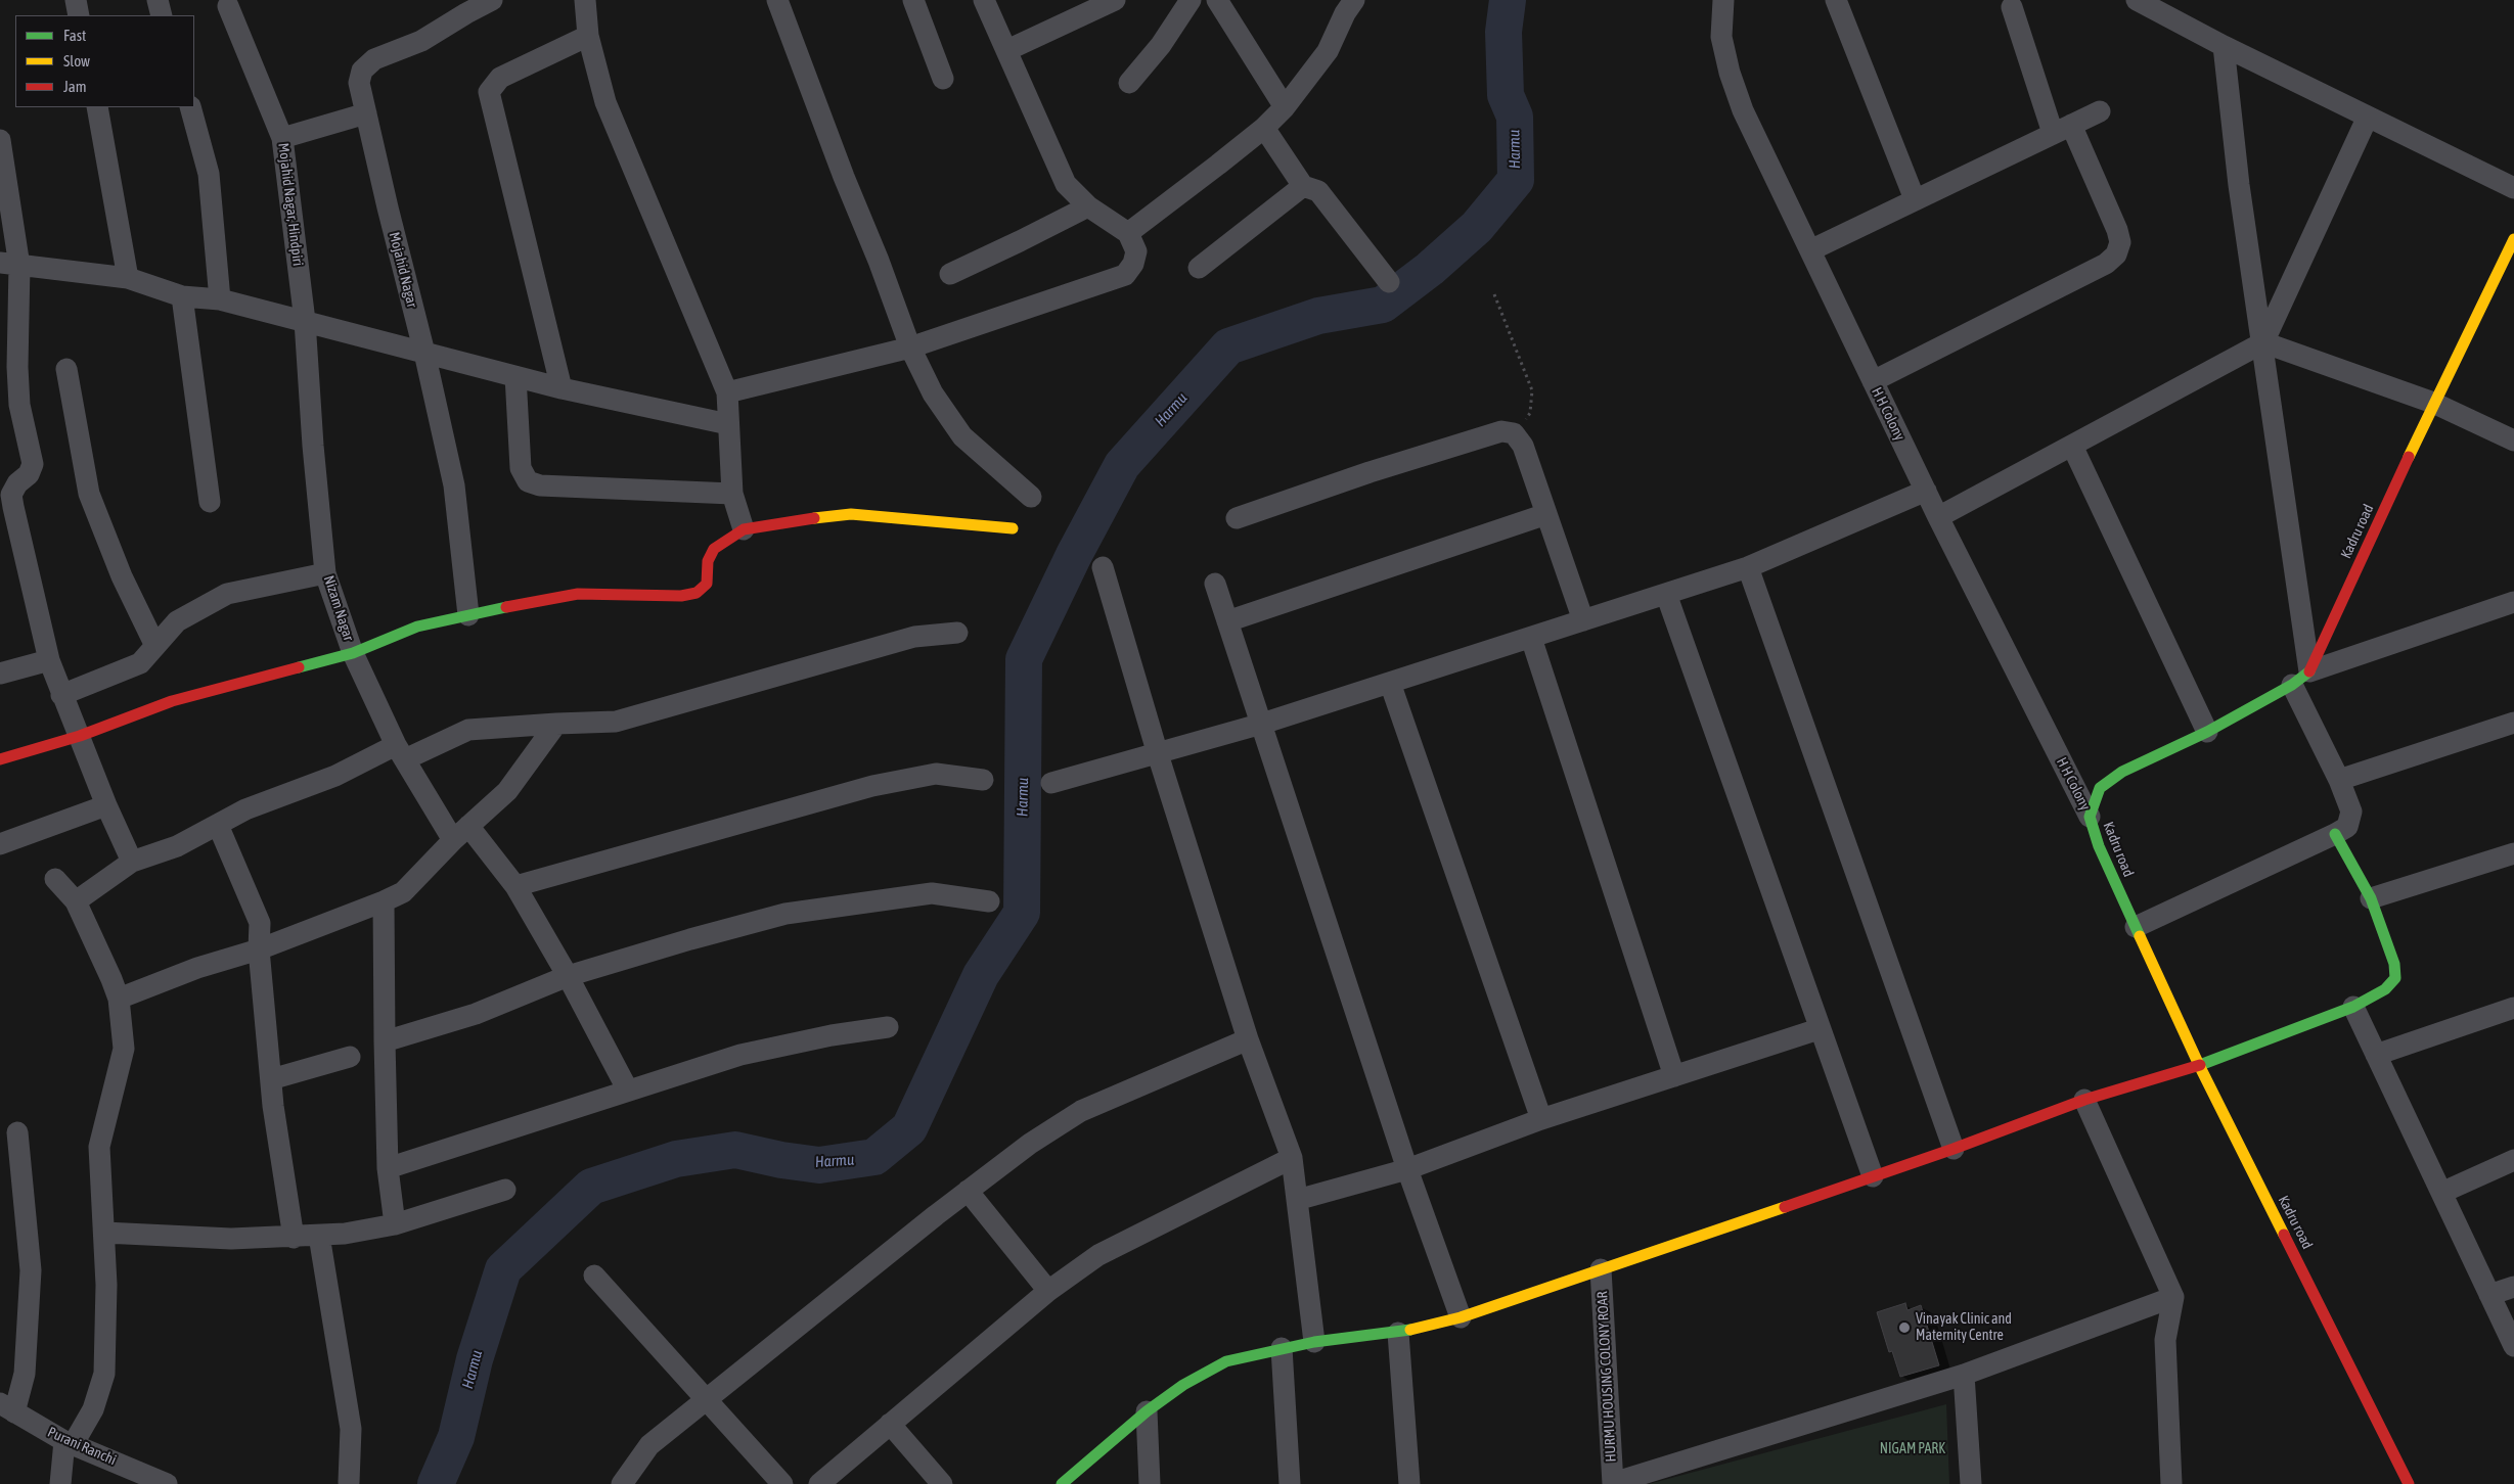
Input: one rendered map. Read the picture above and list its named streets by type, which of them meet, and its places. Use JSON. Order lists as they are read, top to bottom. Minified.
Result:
{"streets":{"street":["Mojahid Nagar, Hindpiri","Mojahid Nagar","H H Colony","Kadru road","Nizam Nagar","HURMU HOUSING COLONY ROAR","Purani Ranchi"]},"crossings":[["Mojahid Nagar, Hindpiri","Nizam Nagar"],["H H Colony","Kadru road"]],"water":["Harmu"],"parks":["NIGAM PARK"],"places":["Vinayak Clinic and Maternity Centre"],"legend":["Fast","Slow","Jam"]}
